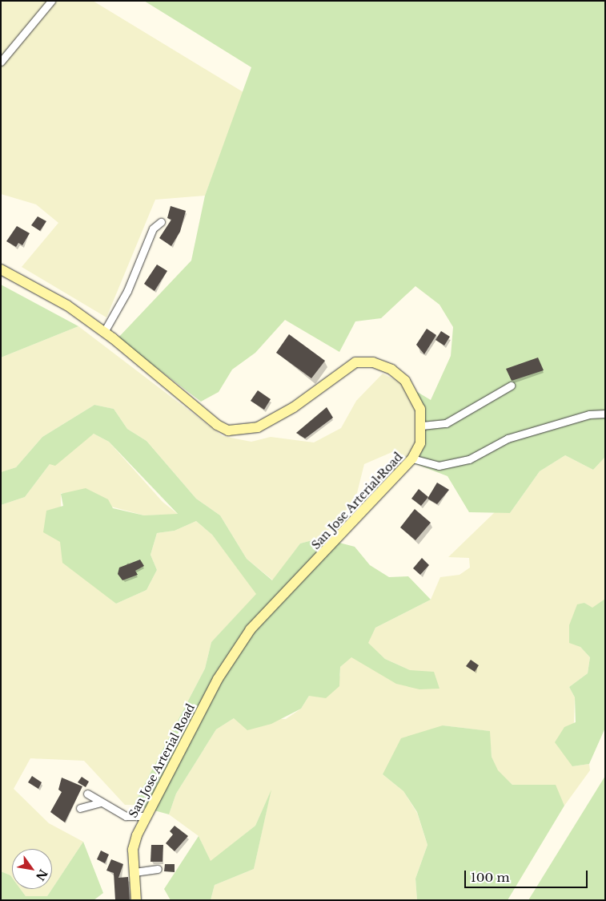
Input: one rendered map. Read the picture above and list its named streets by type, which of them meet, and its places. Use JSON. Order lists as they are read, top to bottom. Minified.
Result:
{"streets":{"main road":["San Jose Arterial Road"]},"scale_bar":"100 m","north":"bottom right"}
